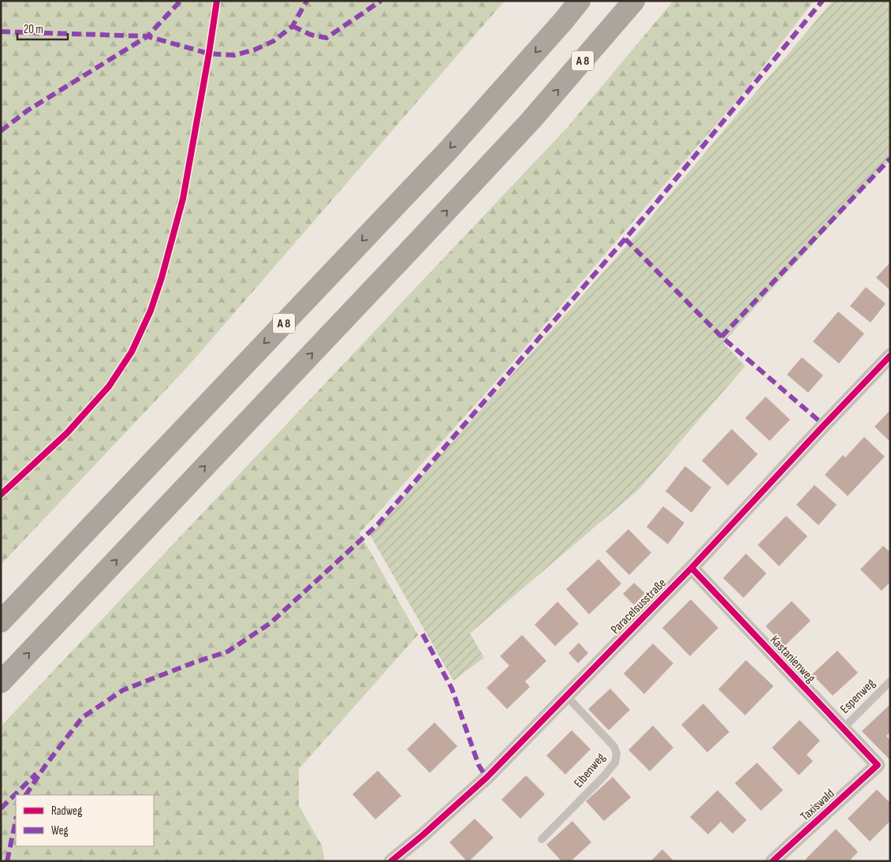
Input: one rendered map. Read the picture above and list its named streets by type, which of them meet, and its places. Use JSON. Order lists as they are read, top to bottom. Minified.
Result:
{"streets":{"highway":["A 8"],"street":["Paracelsusstraße","Kastanienweg","Taxiswald"],"lane":["Espenweg","Eibenweg"]},"crossings":[["Paracelsusstraße","Kastanienweg"],["Paracelsusstraße","Eibenweg"],["Kastanienweg","Espenweg"],["Kastanienweg","Taxiswald"]],"legend":["Radweg","Weg"],"scale_bar":"20 m"}
